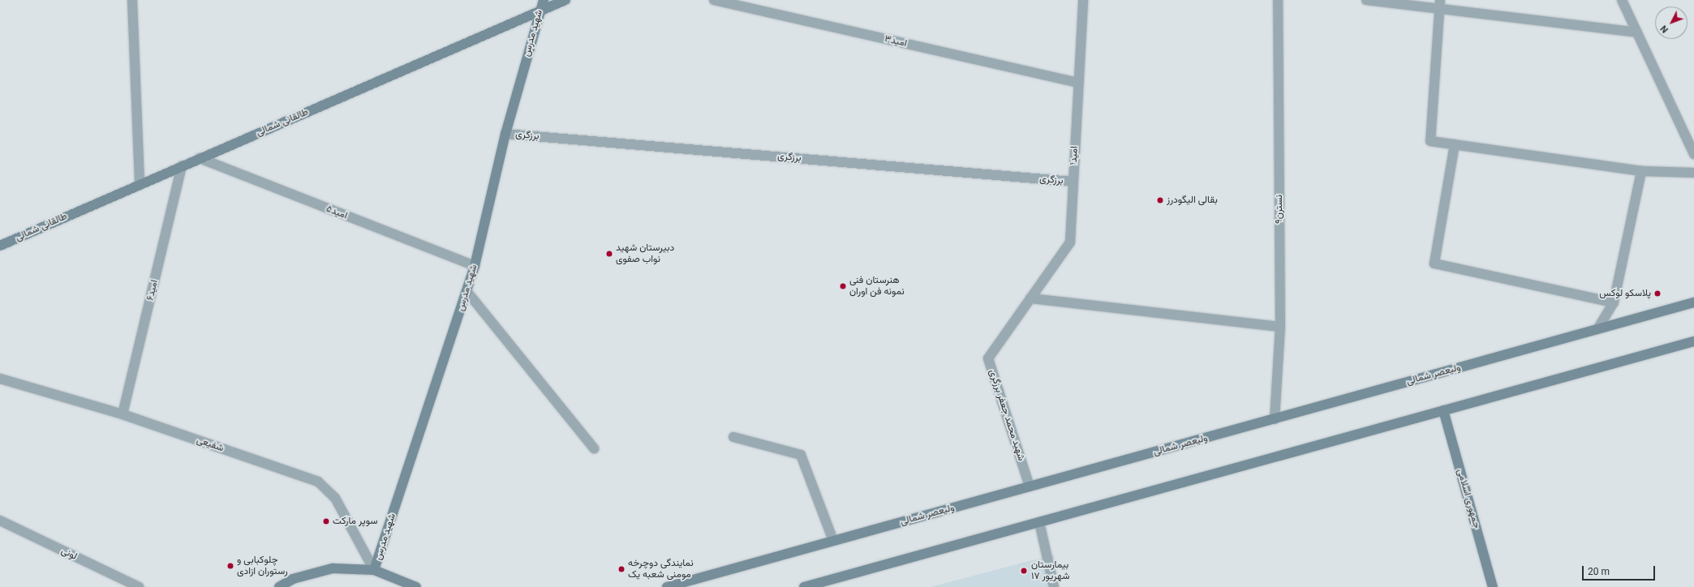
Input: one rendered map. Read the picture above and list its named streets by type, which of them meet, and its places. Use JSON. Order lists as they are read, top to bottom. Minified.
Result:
{"streets":{"main road":["شهید مدرس","طالقانی شمالی","ولیعصر شمالی","جمهوری اسلامی"],"street":["امید۳","برزگری","امید۱","نسترن۹","امید۵","امید۶","شهید محمد جعفر برزگری","شفیعی","لونی"]},"crossings":[["شهید مدرس","طالقانی شمالی"],["شهید مدرس","برزگری"],["شهید مدرس","امید۵"],["شهید مدرس","شفیعی"],["امید۳","امید۱"],["طالقانی شمالی","امید۵"],["طالقانی شمالی","امید۶"],["برزگری","امید۱"],["امید۱","شهید محمد جعفر برزگری"],["نسترن۹","ولیعصر شمالی"],["امید۶","شفیعی"],["ولیعصر شمالی","شهید محمد جعفر برزگری"]],"places":["بقالی الیگودرز","دبیرستان شهید نواب صفوی","هنرستان فنی نمونه فن اوران","پلاسکو لوکس","سوپر مارکت","چلوکبابی و رستوران ازادی","نمایندگی دوچرخه مومنی شعبه یک","بیمارستان ۱۷ شهریور"],"scale_bar":"20 m","north":"bottom left"}
